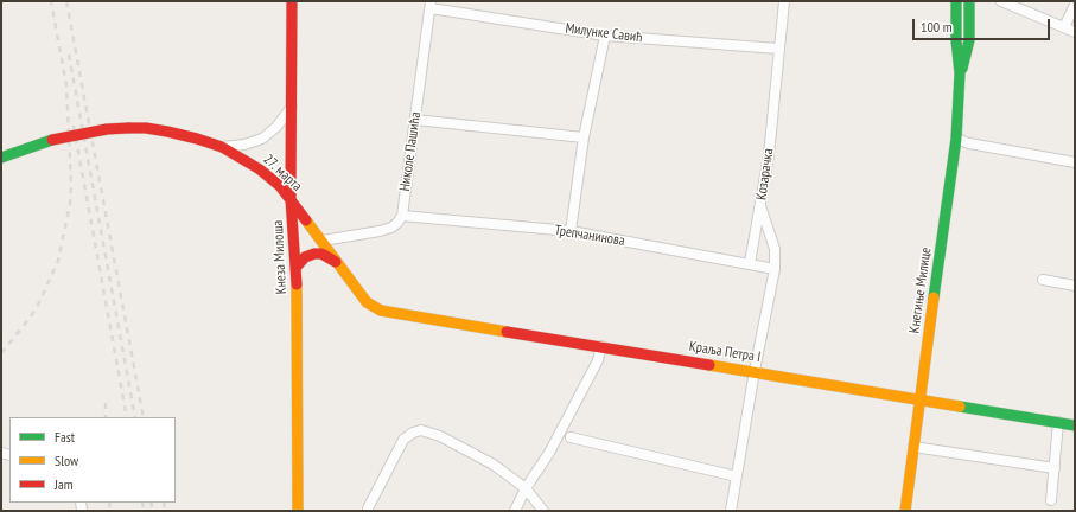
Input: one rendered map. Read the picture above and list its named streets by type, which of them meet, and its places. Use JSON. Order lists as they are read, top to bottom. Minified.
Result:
{"streets":{"street":["Милунке Савић","Николе Пашића","27. марта","Козарачка","Трепчанинова","Кнеза Милоша","Кнегиње Милице","Краља Петра I"]},"crossings":[["Милунке Савић","Николе Пашића"],["Милунке Савић","Козарачка"],["Николе Пашића","Трепчанинова"],["27. марта","Кнеза Милоша"],["27. марта","Краља Петра I"],["Козарачка","Трепчанинова"],["Козарачка","Краља Петра I"],["Кнегиње Милице","Краља Петра I"]],"legend":["Fast","Slow","Jam"],"scale_bar":"100 m"}
